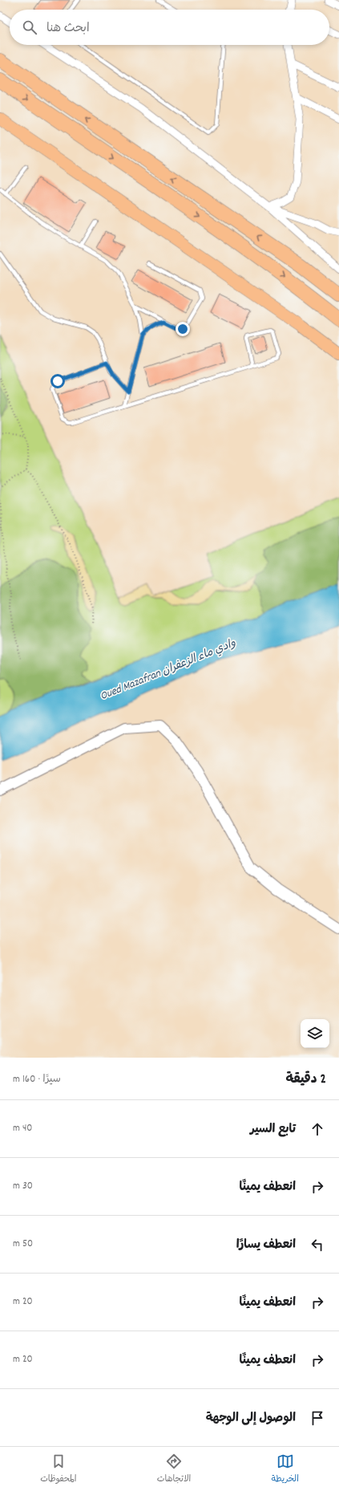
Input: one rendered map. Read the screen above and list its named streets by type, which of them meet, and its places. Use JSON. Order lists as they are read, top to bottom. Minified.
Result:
{"water":["Oued Mazafran وادي ماء الزعفران"],"page":{"search":"ابحث هنا","heading":["2 دقيقة","سيرًا · 160 m"],"list":[["تابع السير","40 m"],["انعطف يمينًا","30 m"],["انعطف يسارًا","50 m"],["انعطف يمينًا","20 m"],["انعطف يمينًا","20 m"],"الوصول إلى الوجهة"],"nav":["الخريطة","الاتجاهات","المحفوظات"]}}
